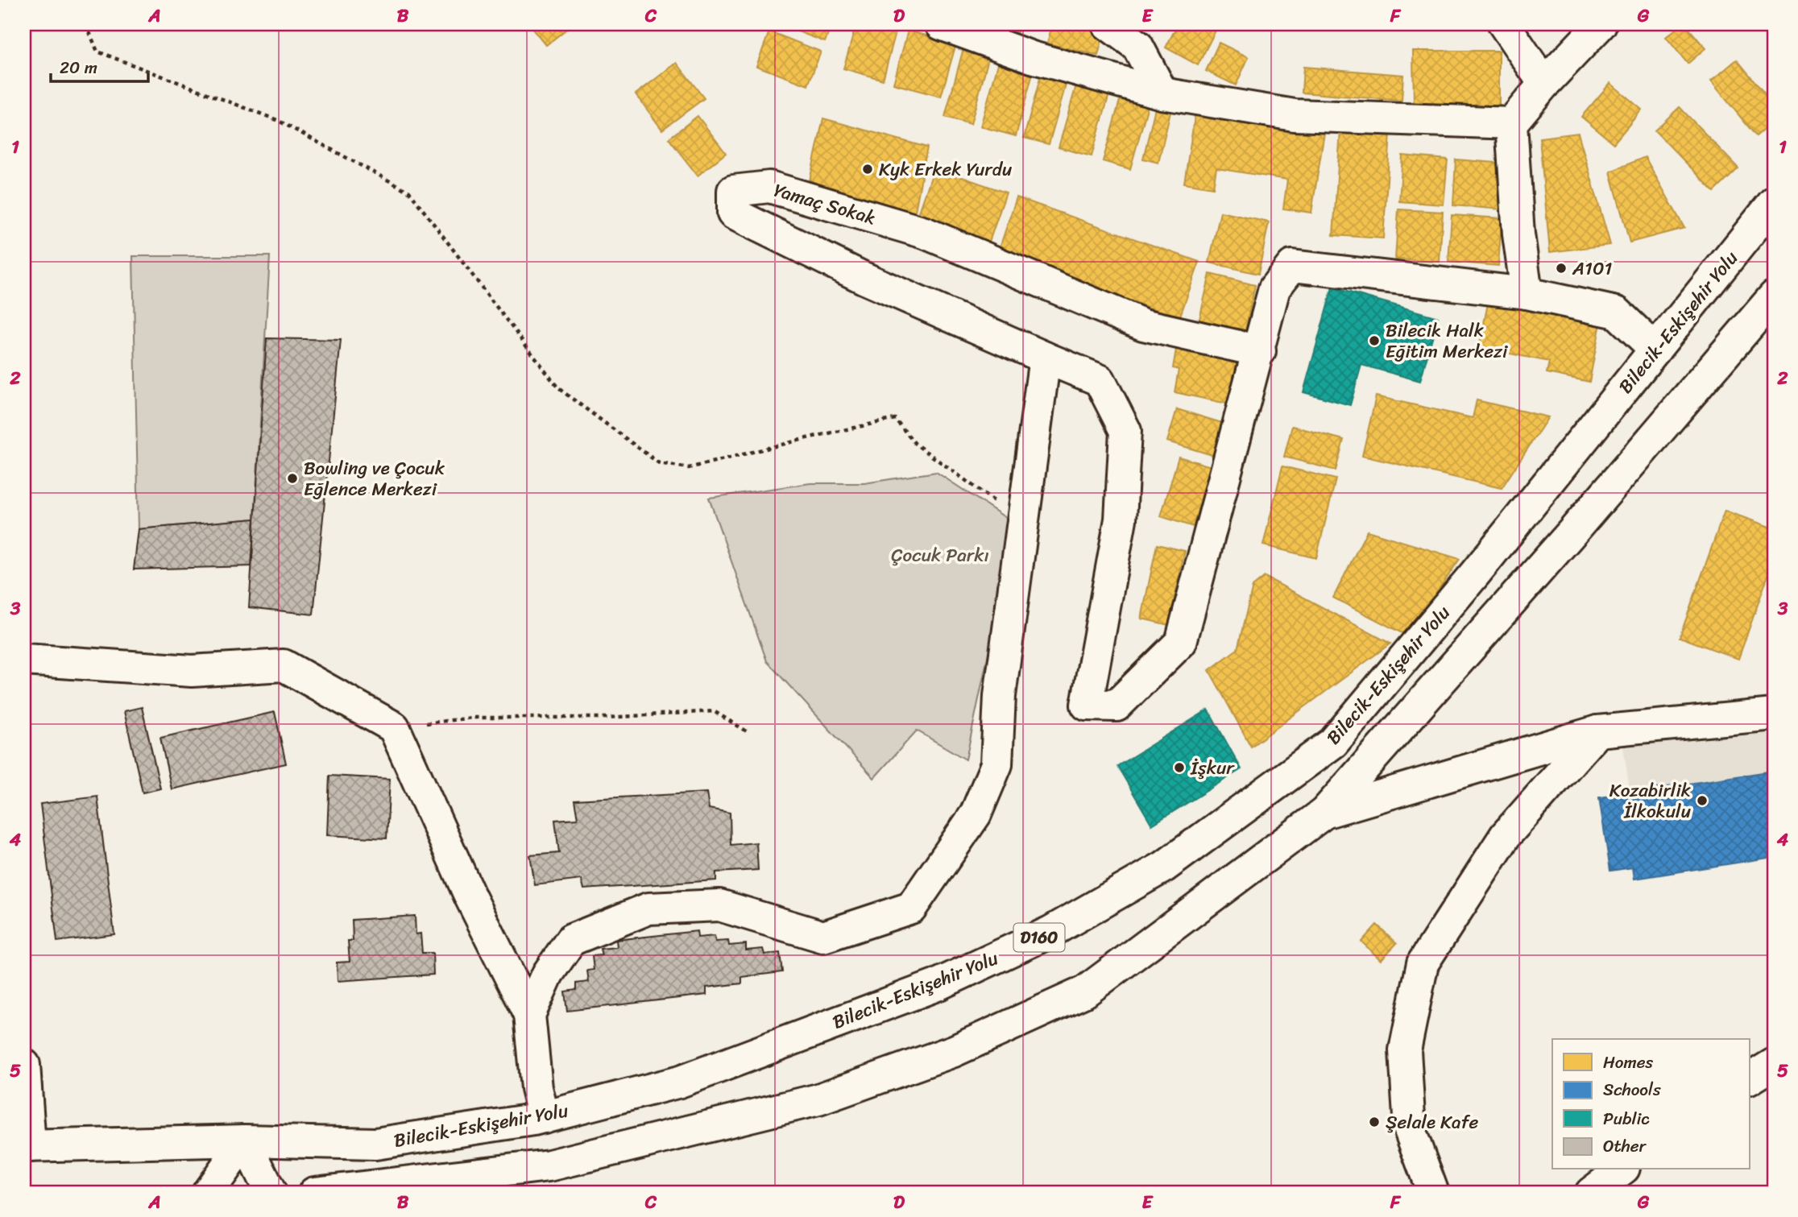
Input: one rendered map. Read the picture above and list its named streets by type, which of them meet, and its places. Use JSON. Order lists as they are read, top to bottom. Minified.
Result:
{"streets":{"street":["Yamaç Sokak","Bilecik-Eskişehir Yolu","D160"]},"parks":["Çocuk Parkı"],"places":["Kyk Erkek Yurdu","A101","Bilecik Halk Eğitim Merkezi","Bowling ve Çocuk Eğlence Merkezi","İşkur","Kozabirlik İlkokulu","Şelale Kafe"],"legend":["Homes","Schools","Public","Other"],"scale_bar":"20 m","grid":{"columns":["A","B","C","D","E","F","G"],"rows":["1","2","3","4","5"]}}
